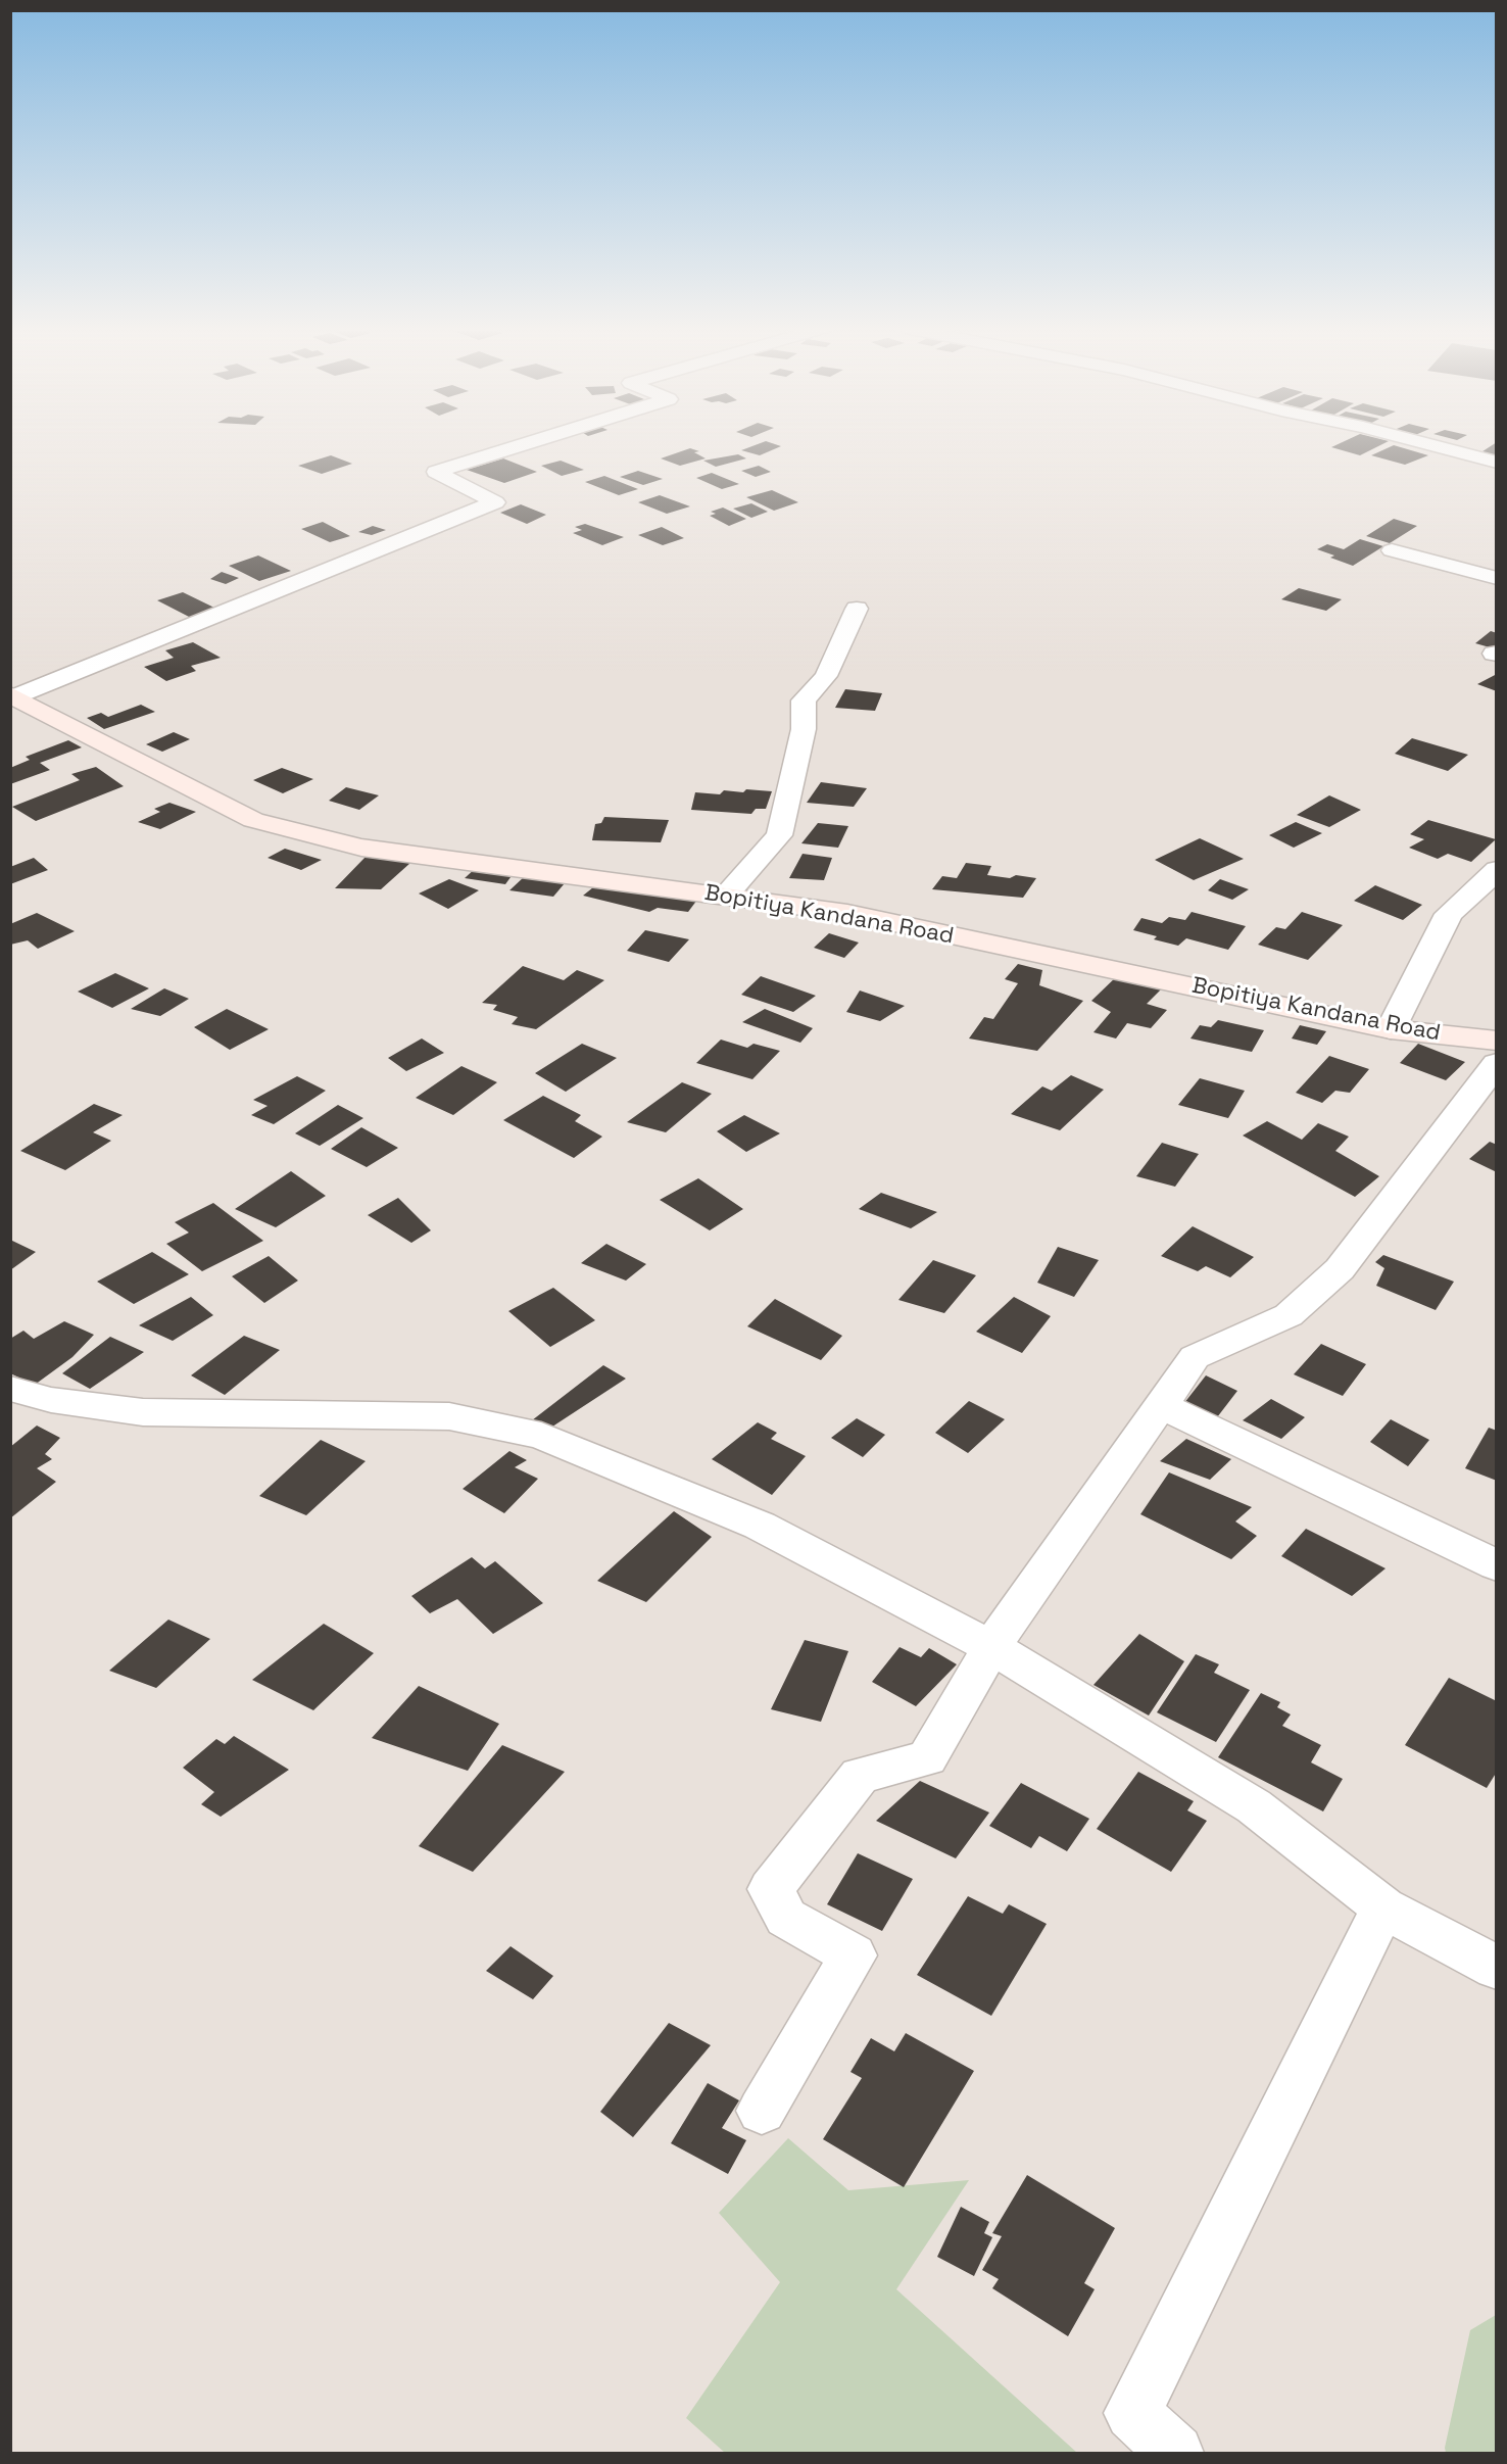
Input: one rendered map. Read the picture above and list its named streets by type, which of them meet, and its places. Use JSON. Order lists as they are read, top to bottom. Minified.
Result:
{"streets":{"main road":["Bopitiya Kandana Road"]}}
